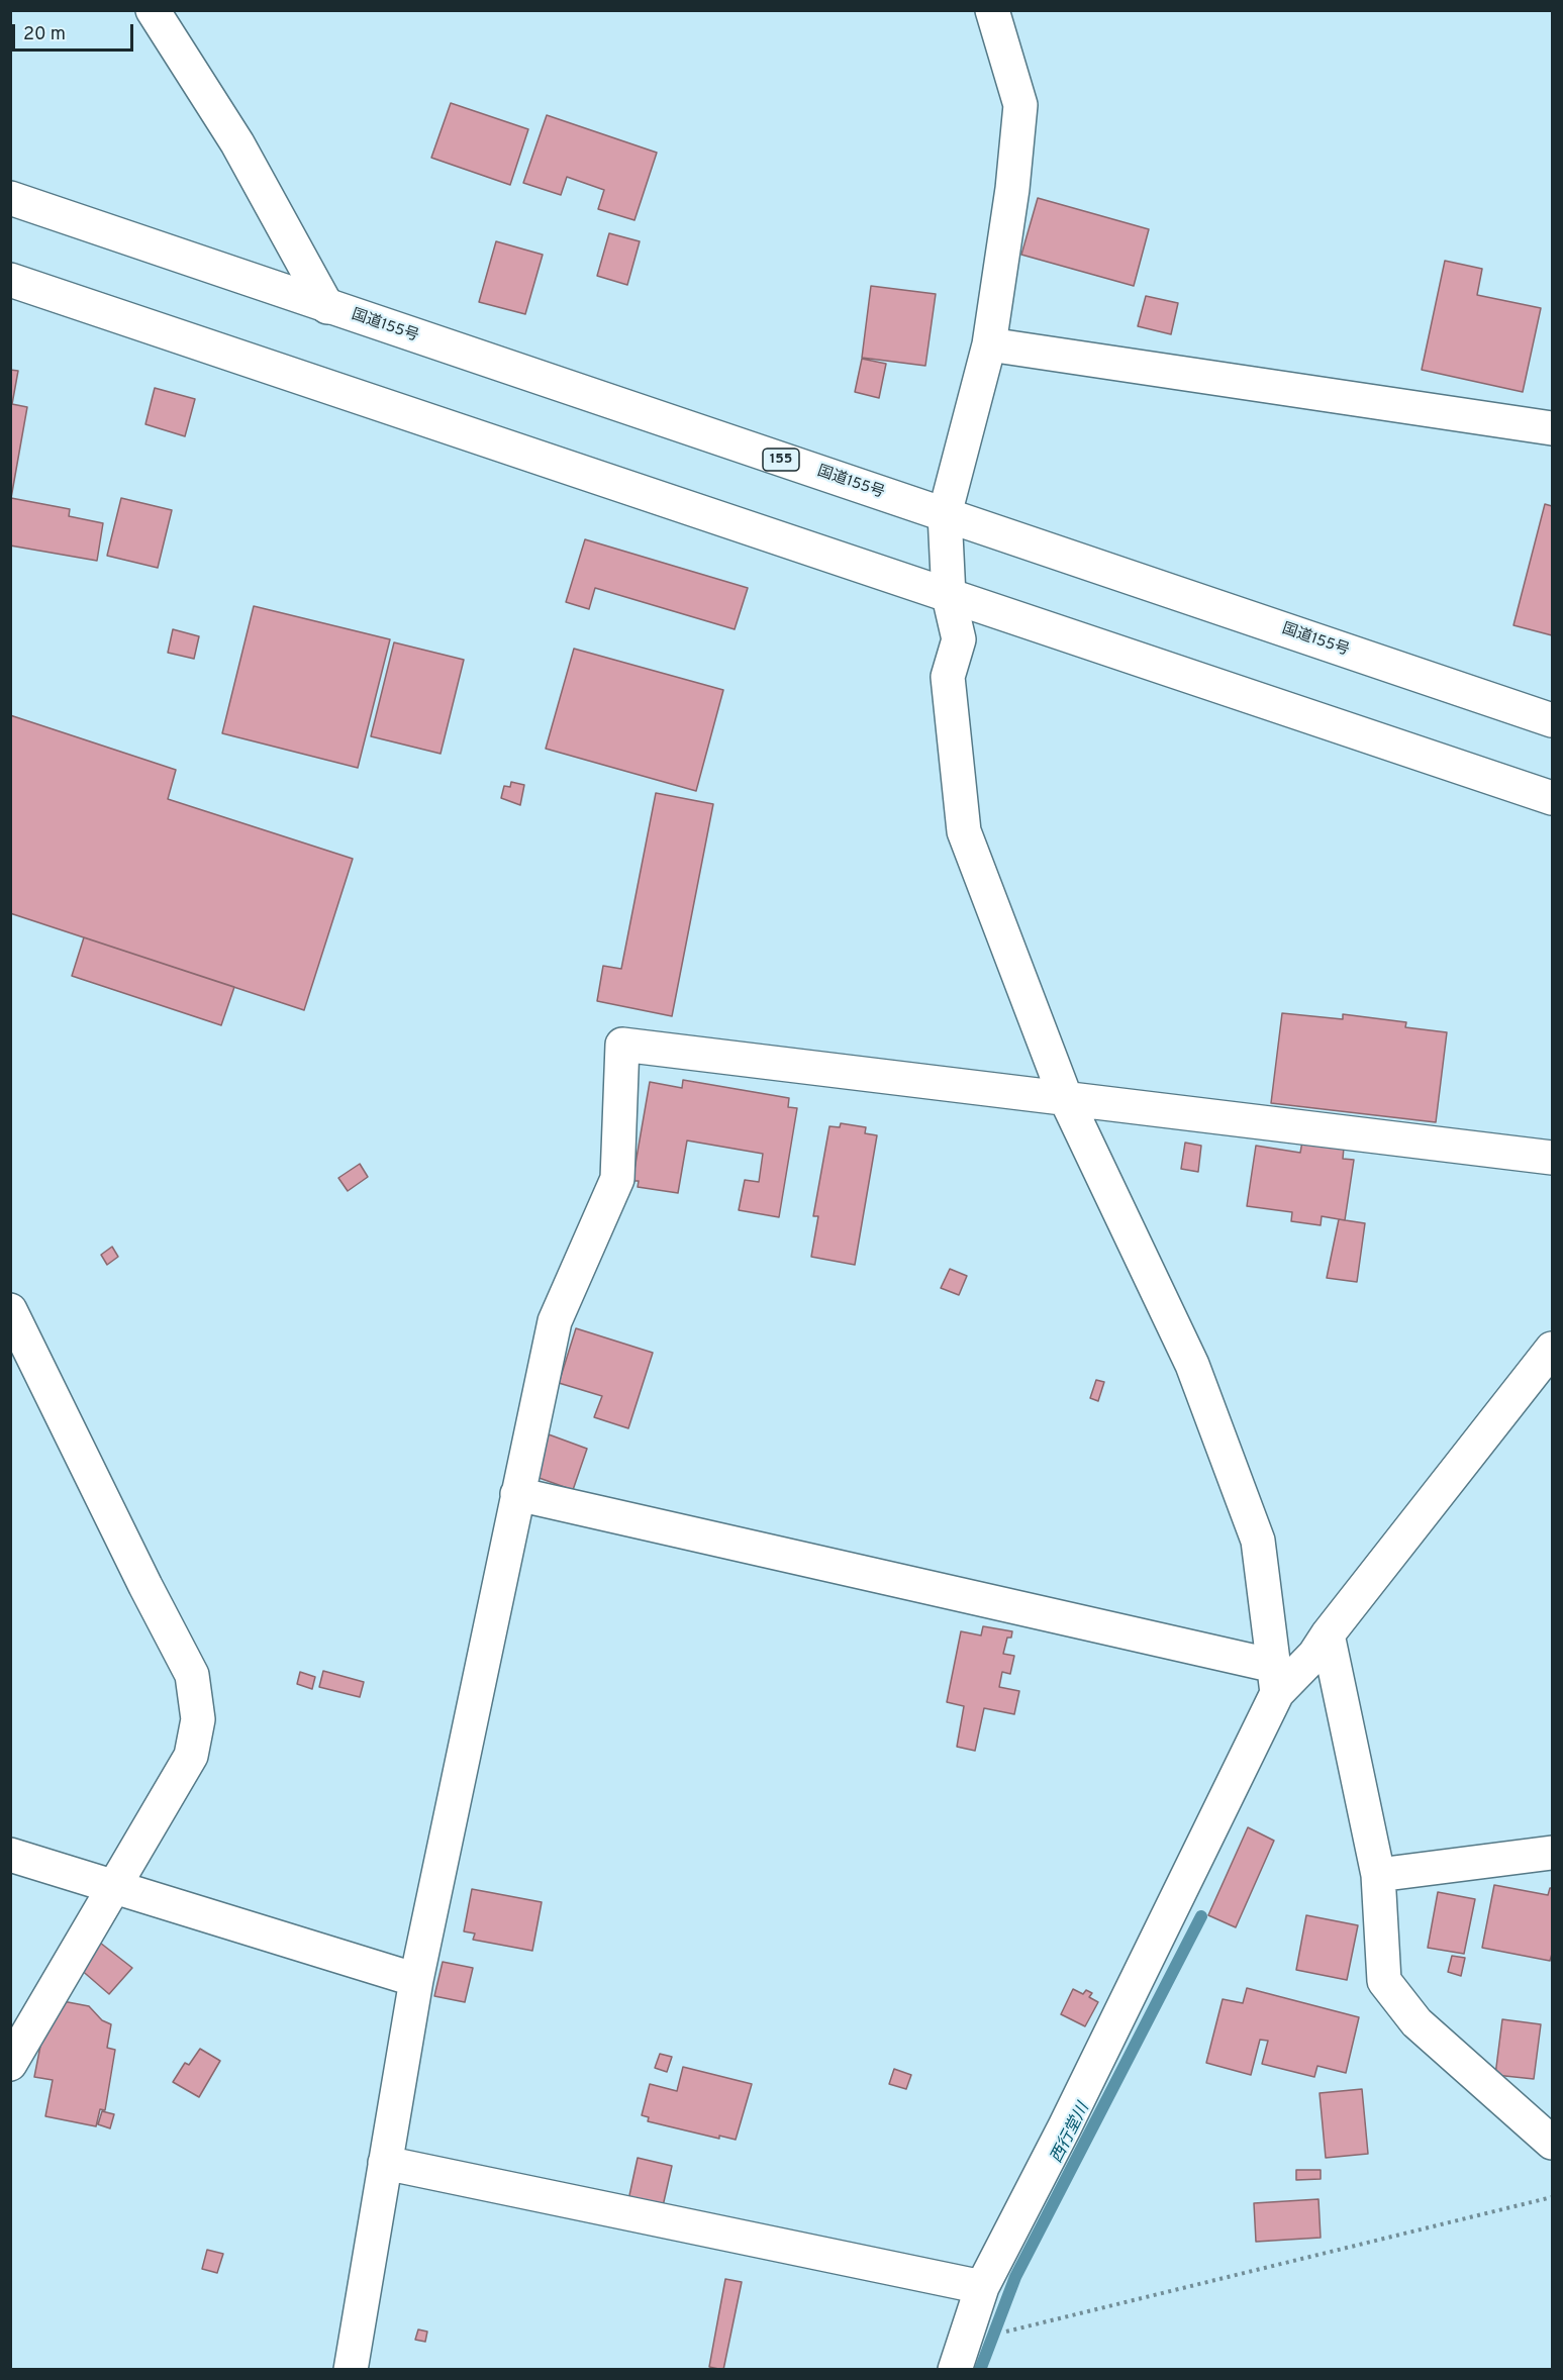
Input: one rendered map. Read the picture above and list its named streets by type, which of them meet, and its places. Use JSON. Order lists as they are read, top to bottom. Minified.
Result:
{"streets":{"main road":["国道155号","155"]},"water":["西行堂川"],"scale_bar":"20 m"}
